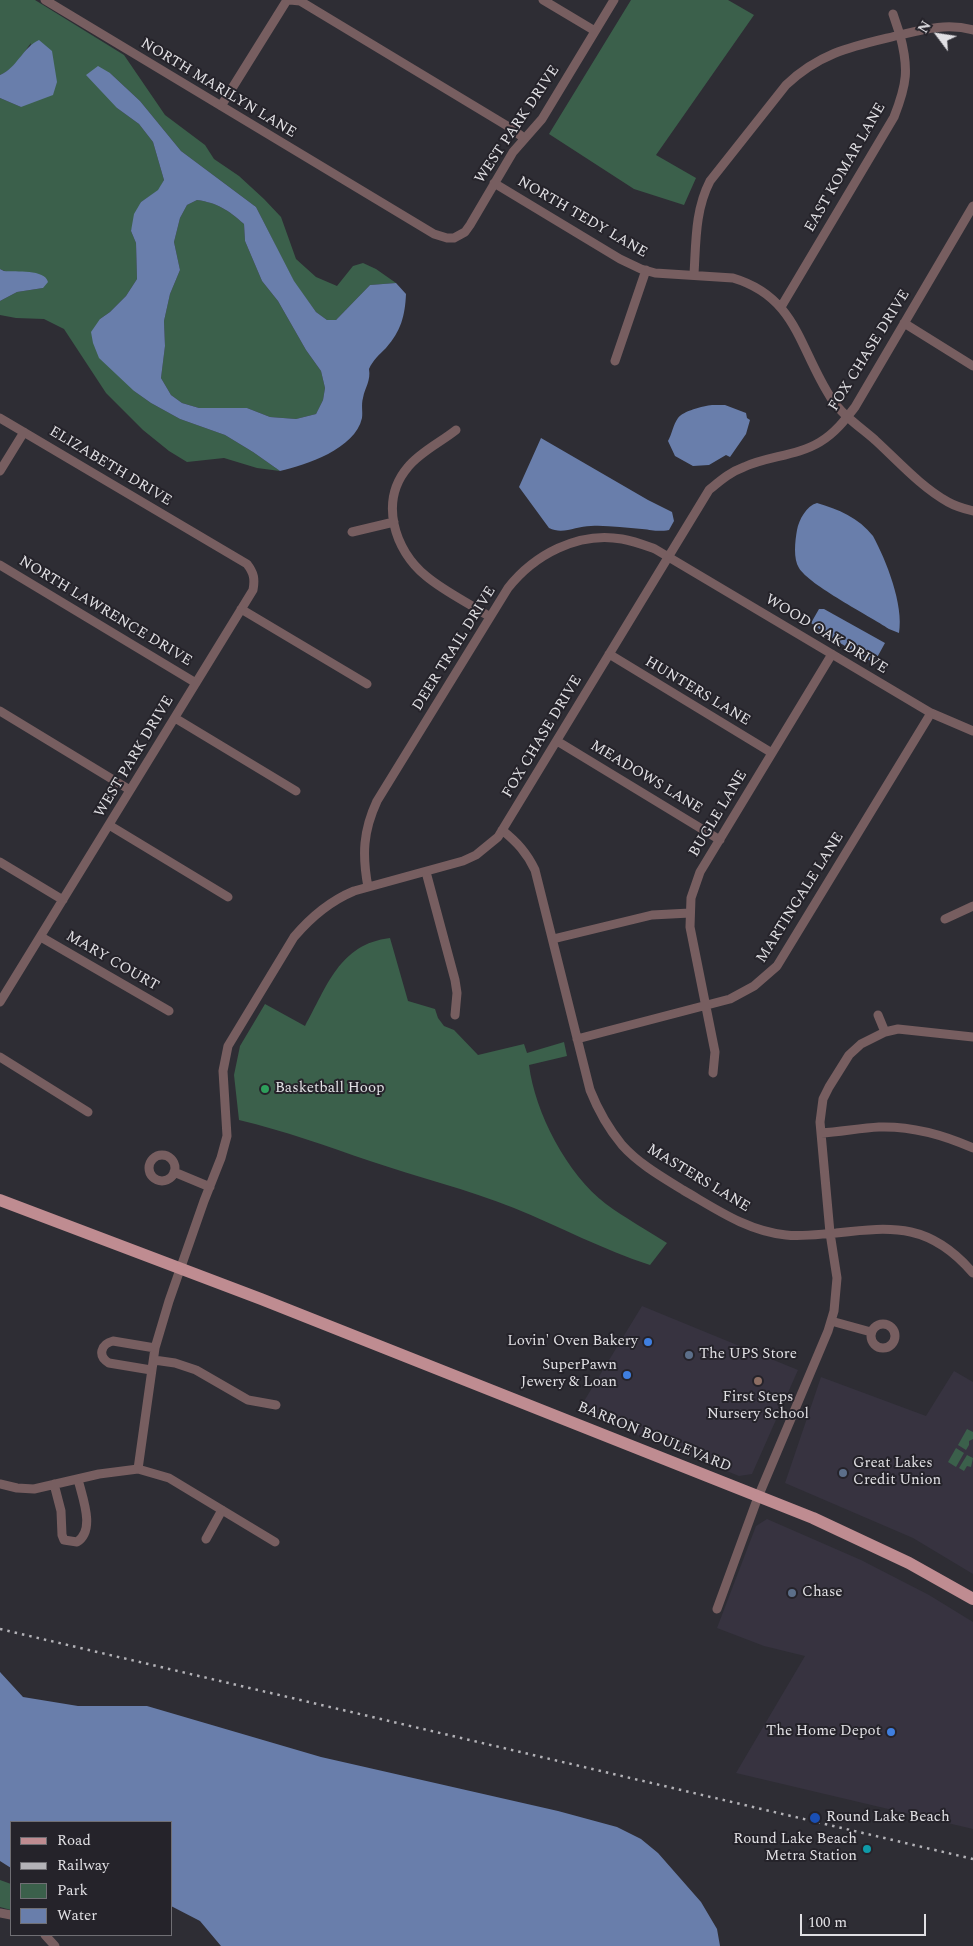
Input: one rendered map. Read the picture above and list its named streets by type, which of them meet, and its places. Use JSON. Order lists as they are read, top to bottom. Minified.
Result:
{"streets":{"main road":["BARRON BOULEVARD"],"street":["NORTH MARILYN LANE","WEST PARK DRIVE","EAST KOMAR LANE","NORTH TEDY LANE","FOX CHASE DRIVE","ELIZABETH DRIVE","NORTH LAWRENCE DRIVE","WOOD OAK DRIVE","DEER TRAIL DRIVE","HUNTERS LANE","MEADOWS LANE","BUGLE LANE","MARTINGALE LANE","MARY COURT","MASTERS LANE"]},"crossings":[["NORTH MARILYN LANE","WEST PARK DRIVE"],["WEST PARK DRIVE","NORTH TEDY LANE"],["WEST PARK DRIVE","ELIZABETH DRIVE"],["WEST PARK DRIVE","NORTH LAWRENCE DRIVE"],["WEST PARK DRIVE","MARY COURT"],["EAST KOMAR LANE","NORTH TEDY LANE"],["NORTH TEDY LANE","FOX CHASE DRIVE"],["FOX CHASE DRIVE","WOOD OAK DRIVE"],["FOX CHASE DRIVE","DEER TRAIL DRIVE"],["FOX CHASE DRIVE","HUNTERS LANE"],["FOX CHASE DRIVE","MEADOWS LANE"],["FOX CHASE DRIVE","MASTERS LANE"],["FOX CHASE DRIVE","BARRON BOULEVARD"],["WOOD OAK DRIVE","DEER TRAIL DRIVE"],["WOOD OAK DRIVE","BUGLE LANE"],["WOOD OAK DRIVE","MARTINGALE LANE"],["HUNTERS LANE","BUGLE LANE"],["MEADOWS LANE","BUGLE LANE"],["BUGLE LANE","MARTINGALE LANE"],["MARTINGALE LANE","MASTERS LANE"]],"places":["Basketball Hoop","Lovin' Oven Bakery","The UPS Store","SuperPawn Jewery & Loan","First Steps Nursery School","Great Lakes Credit Union","Chase","The Home Depot","Round Lake Beach","Round Lake Beach Metra Station"],"legend":["Road","Railway","Park","Water"],"scale_bar":"100 m","north":"top left"}
